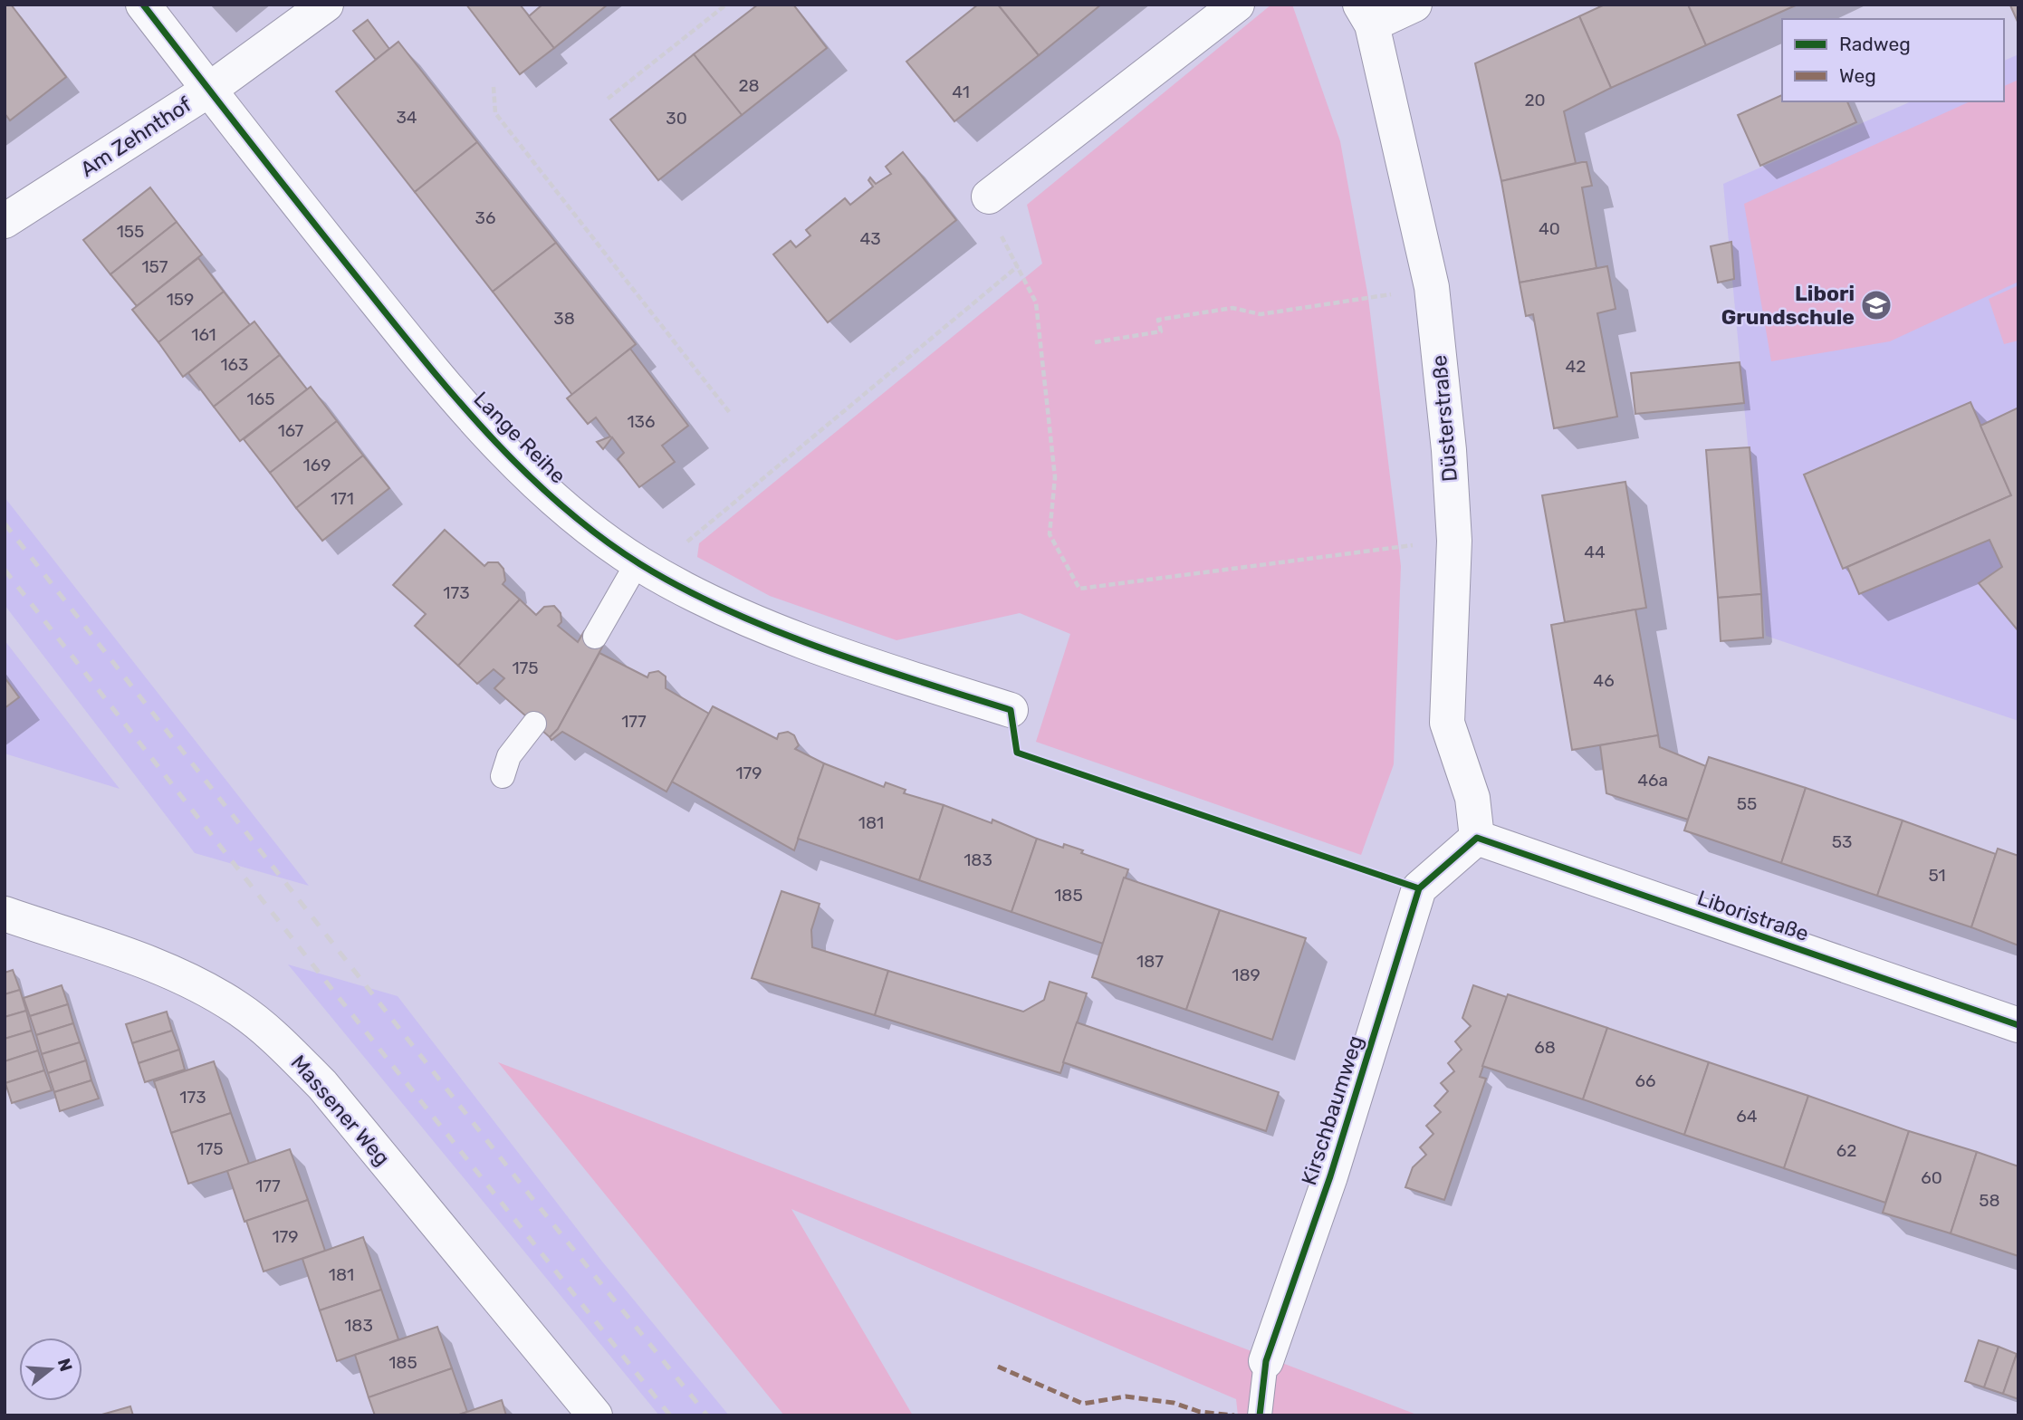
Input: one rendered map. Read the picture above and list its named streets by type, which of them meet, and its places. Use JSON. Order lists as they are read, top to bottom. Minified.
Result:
{"streets":{"street":["Am Zehnthof","Düsterstraße","Lange Reihe","Liboristraße","Massener Weg","Kirschbaumweg"]},"crossings":[["Am Zehnthof","Lange Reihe"],["Düsterstraße","Liboristraße"],["Düsterstraße","Kirschbaumweg"],["Liboristraße","Kirschbaumweg"]],"places":{"school or university":["Libori Grundschule"]},"house_numbers":["28","41","20","34","30","36","40","155","43","157","159","38","161","163","42","165","136","167","169","171","44","173","175","46","177","179","46a","55","181","53","183","51","185","187","189","68","66","173","64","175","62","60","177","58","179","181","183","185"],"legend":["Radweg","Weg"],"north":"right"}
